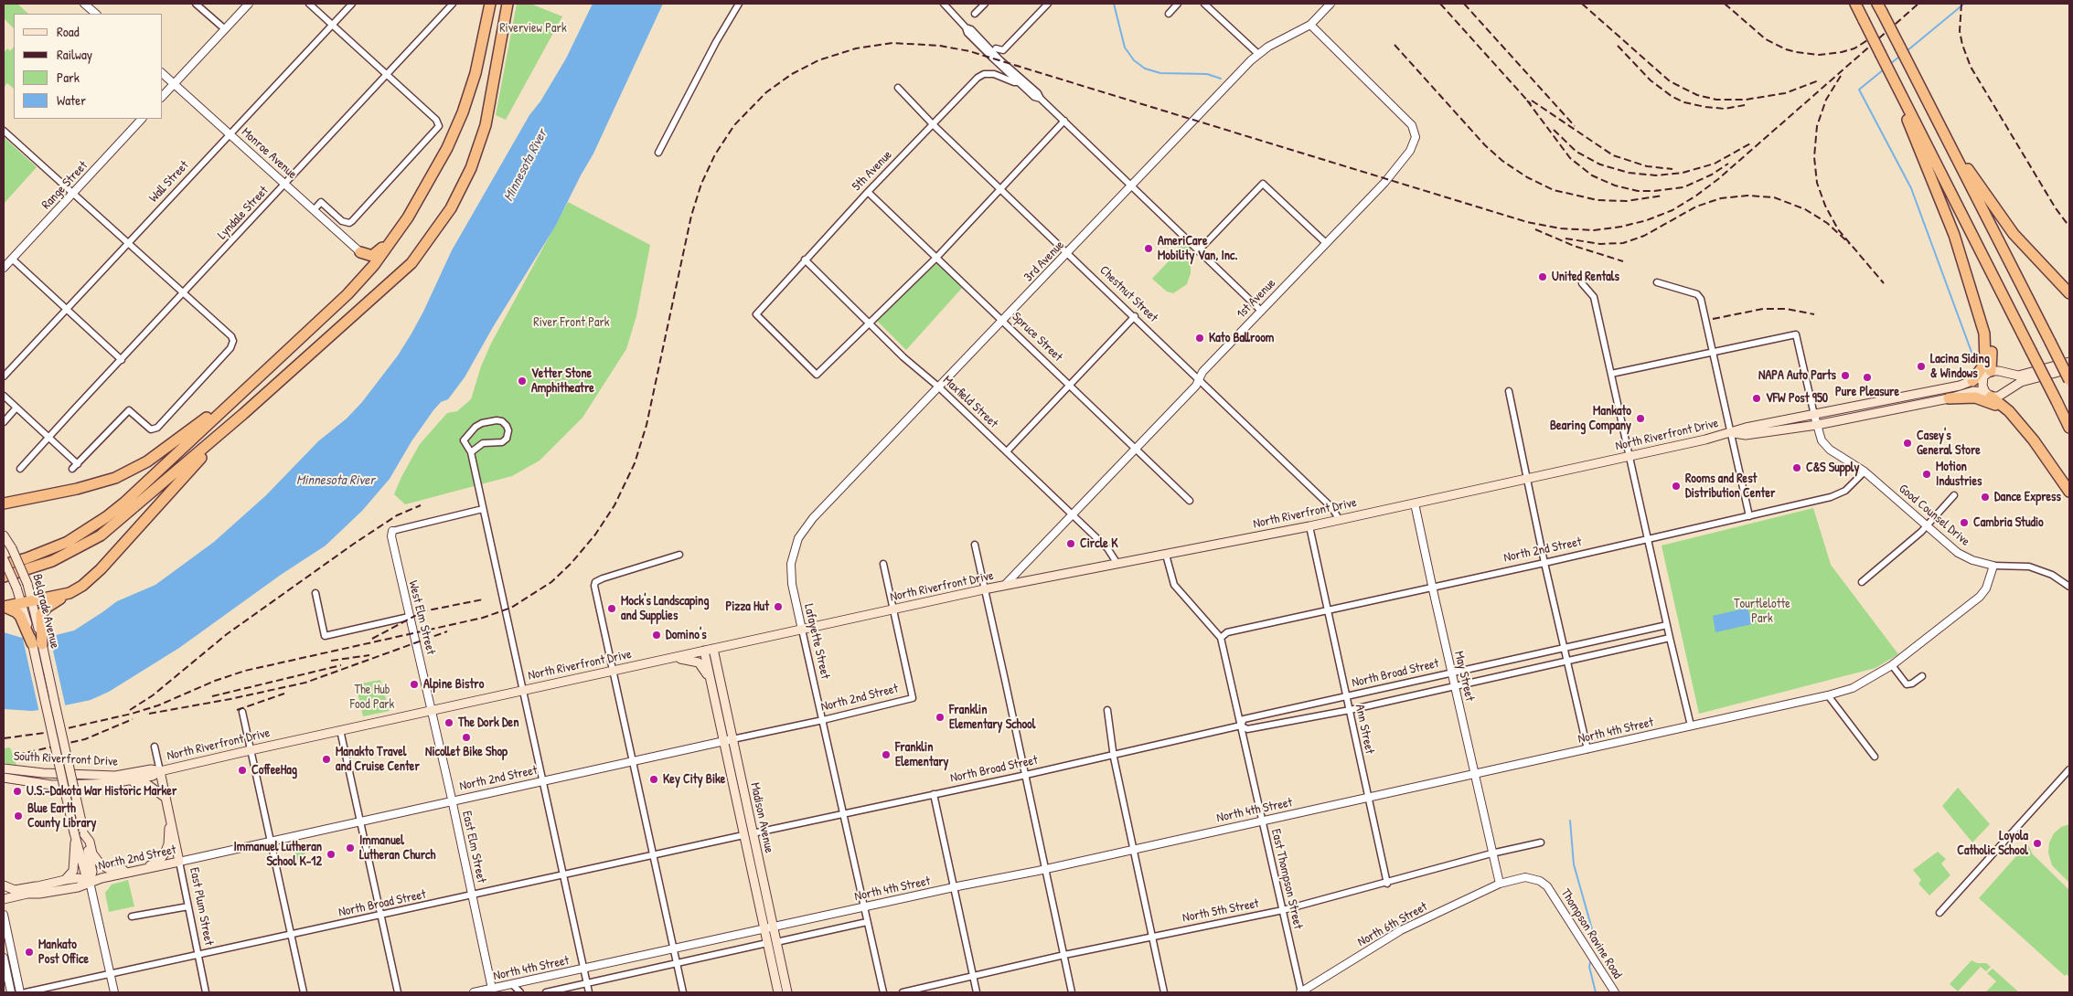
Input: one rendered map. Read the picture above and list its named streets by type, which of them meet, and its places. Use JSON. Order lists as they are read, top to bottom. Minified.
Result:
{"streets":{"main road":["North Riverfront Drive","North 2nd Street","Belgrade Avenue","South Riverfront Drive","Madison Avenue","East Plum Street"],"street":["Monroe Avenue","5th Avenue","Wall Street","Range Street","Lyndale Street","3rd Avenue","Chestnut Street","1st Avenue","Spruce Street","Maxfield Street","Good Counsel Drive","West Elm Street","Lafayette Street","North Broad Street","May Street","Ann Street","North 4th Street","East Elm Street","East Thompson Street","North 5th Street","North 6th Street","Thompson Ravine Road"]},"crossings":[["Monroe Avenue","Wall Street"],["Monroe Avenue","Lyndale Street"],["5th Avenue","Chestnut Street"],["5th Avenue","Spruce Street"],["5th Avenue","Maxfield Street"],["3rd Avenue","Chestnut Street"],["3rd Avenue","1st Avenue"],["3rd Avenue","Spruce Street"],["3rd Avenue","Maxfield Street"],["3rd Avenue","Lafayette Street"],["Chestnut Street","1st Avenue"],["Chestnut Street","North Riverfront Drive"],["1st Avenue","Spruce Street"],["1st Avenue","Maxfield Street"],["1st Avenue","North Riverfront Drive"],["Maxfield Street","North Riverfront Drive"],["North Riverfront Drive","Good Counsel Drive"],["North Riverfront Drive","North 2nd Street"],["North Riverfront Drive","West Elm Street"],["North Riverfront Drive","Lafayette Street"],["North Riverfront Drive","May Street"],["North Riverfront Drive","Ann Street"],["North Riverfront Drive","South Riverfront Drive"],["North Riverfront Drive","Madison Avenue"],["North Riverfront Drive","East Elm Street"],["North Riverfront Drive","East Plum Street"],["Good Counsel Drive","North 2nd Street"],["Good Counsel Drive","North 4th Street"],["North 2nd Street","Lafayette Street"],["North 2nd Street","May Street"],["North 2nd Street","Ann Street"],["North 2nd Street","Madison Avenue"],["North 2nd Street","East Elm Street"],["North 2nd Street","East Thompson Street"],["North 2nd Street","East Plum Street"],["West Elm Street","East Elm Street"],["Lafayette Street","North Broad Street"],["Lafayette Street","North 4th Street"],["North Broad Street","May Street"],["North Broad Street","Ann Street"],["North Broad Street","Madison Avenue"],["North Broad Street","East Elm Street"],["North Broad Street","East Thompson Street"],["North Broad Street","East Plum Street"],["May Street","North 4th Street"],["May Street","North 5th Street"],["Ann Street","North 4th Street"],["Ann Street","North 5th Street"],["North 4th Street","Madison Avenue"],["North 4th Street","East Elm Street"],["North 4th Street","East Thompson Street"],["South Riverfront Drive","East Plum Street"],["East Thompson Street","North 5th Street"],["East Thompson Street","North 6th Street"],["North 6th Street","Thompson Ravine Road"]],"water":["Minnesota River"],"parks":["Riverview Park","River Front Park","Tourtlelotte Park","The Hub Food Park"],"places":["AmeriCare Mobility Van, Inc.","United Rentals","Kato Ballroom","Lacina Siding & Windows","NAPA Auto Parts","Pure Pleasure","Vetter Stone Amphitheatre","VFW Post 950","Mankato Bearing Company","Casey's General Store","C&S Supply","Motion Industries","Rooms and Rest Distribution Center","Dance Express","Cambria Studio","Circle K","Pizza Hut","Mock's Landscaping and Supplies","Domino's","Alpine Bistro","Franklin Elementary School","The Dork Den","Nicollet Bike Shop","Franklin Elementary","Manakto Travel and Cruise Center","CoffeeHag","Key City Bike","U.S.-Dakota War Historic Marker","Blue Earth County Library","Loyola Catholic School","Immanuel Lutheran Church","Immanuel Lutheran School K-12","Mankato Post Office"],"legend":["Road","Railway","Park","Water"]}
